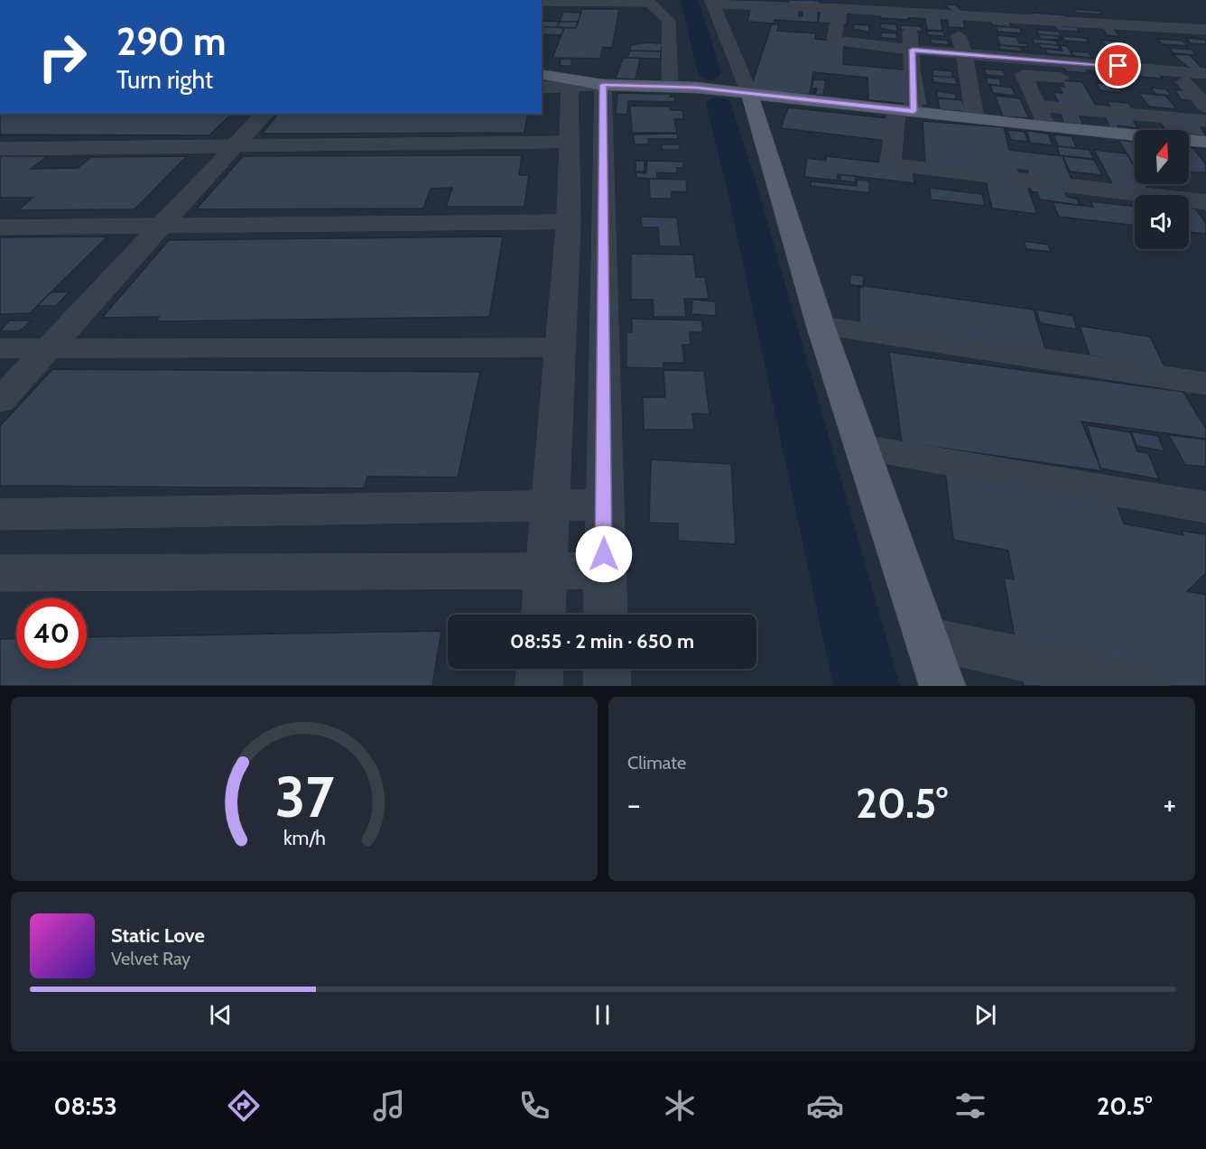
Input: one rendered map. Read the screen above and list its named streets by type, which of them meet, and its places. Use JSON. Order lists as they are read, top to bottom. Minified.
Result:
{"north":"top","page":{"turn":["290 m","Turn right"],"limit":"40","trip":"08:55 · 2 min · 650 m","tile":"Climate","heat":["−","20.5°","+"],"song":["Static Love","Velvet Ray"],"tabs":["08:53","20.5°"],"gauge":["37","km/h"]}}
